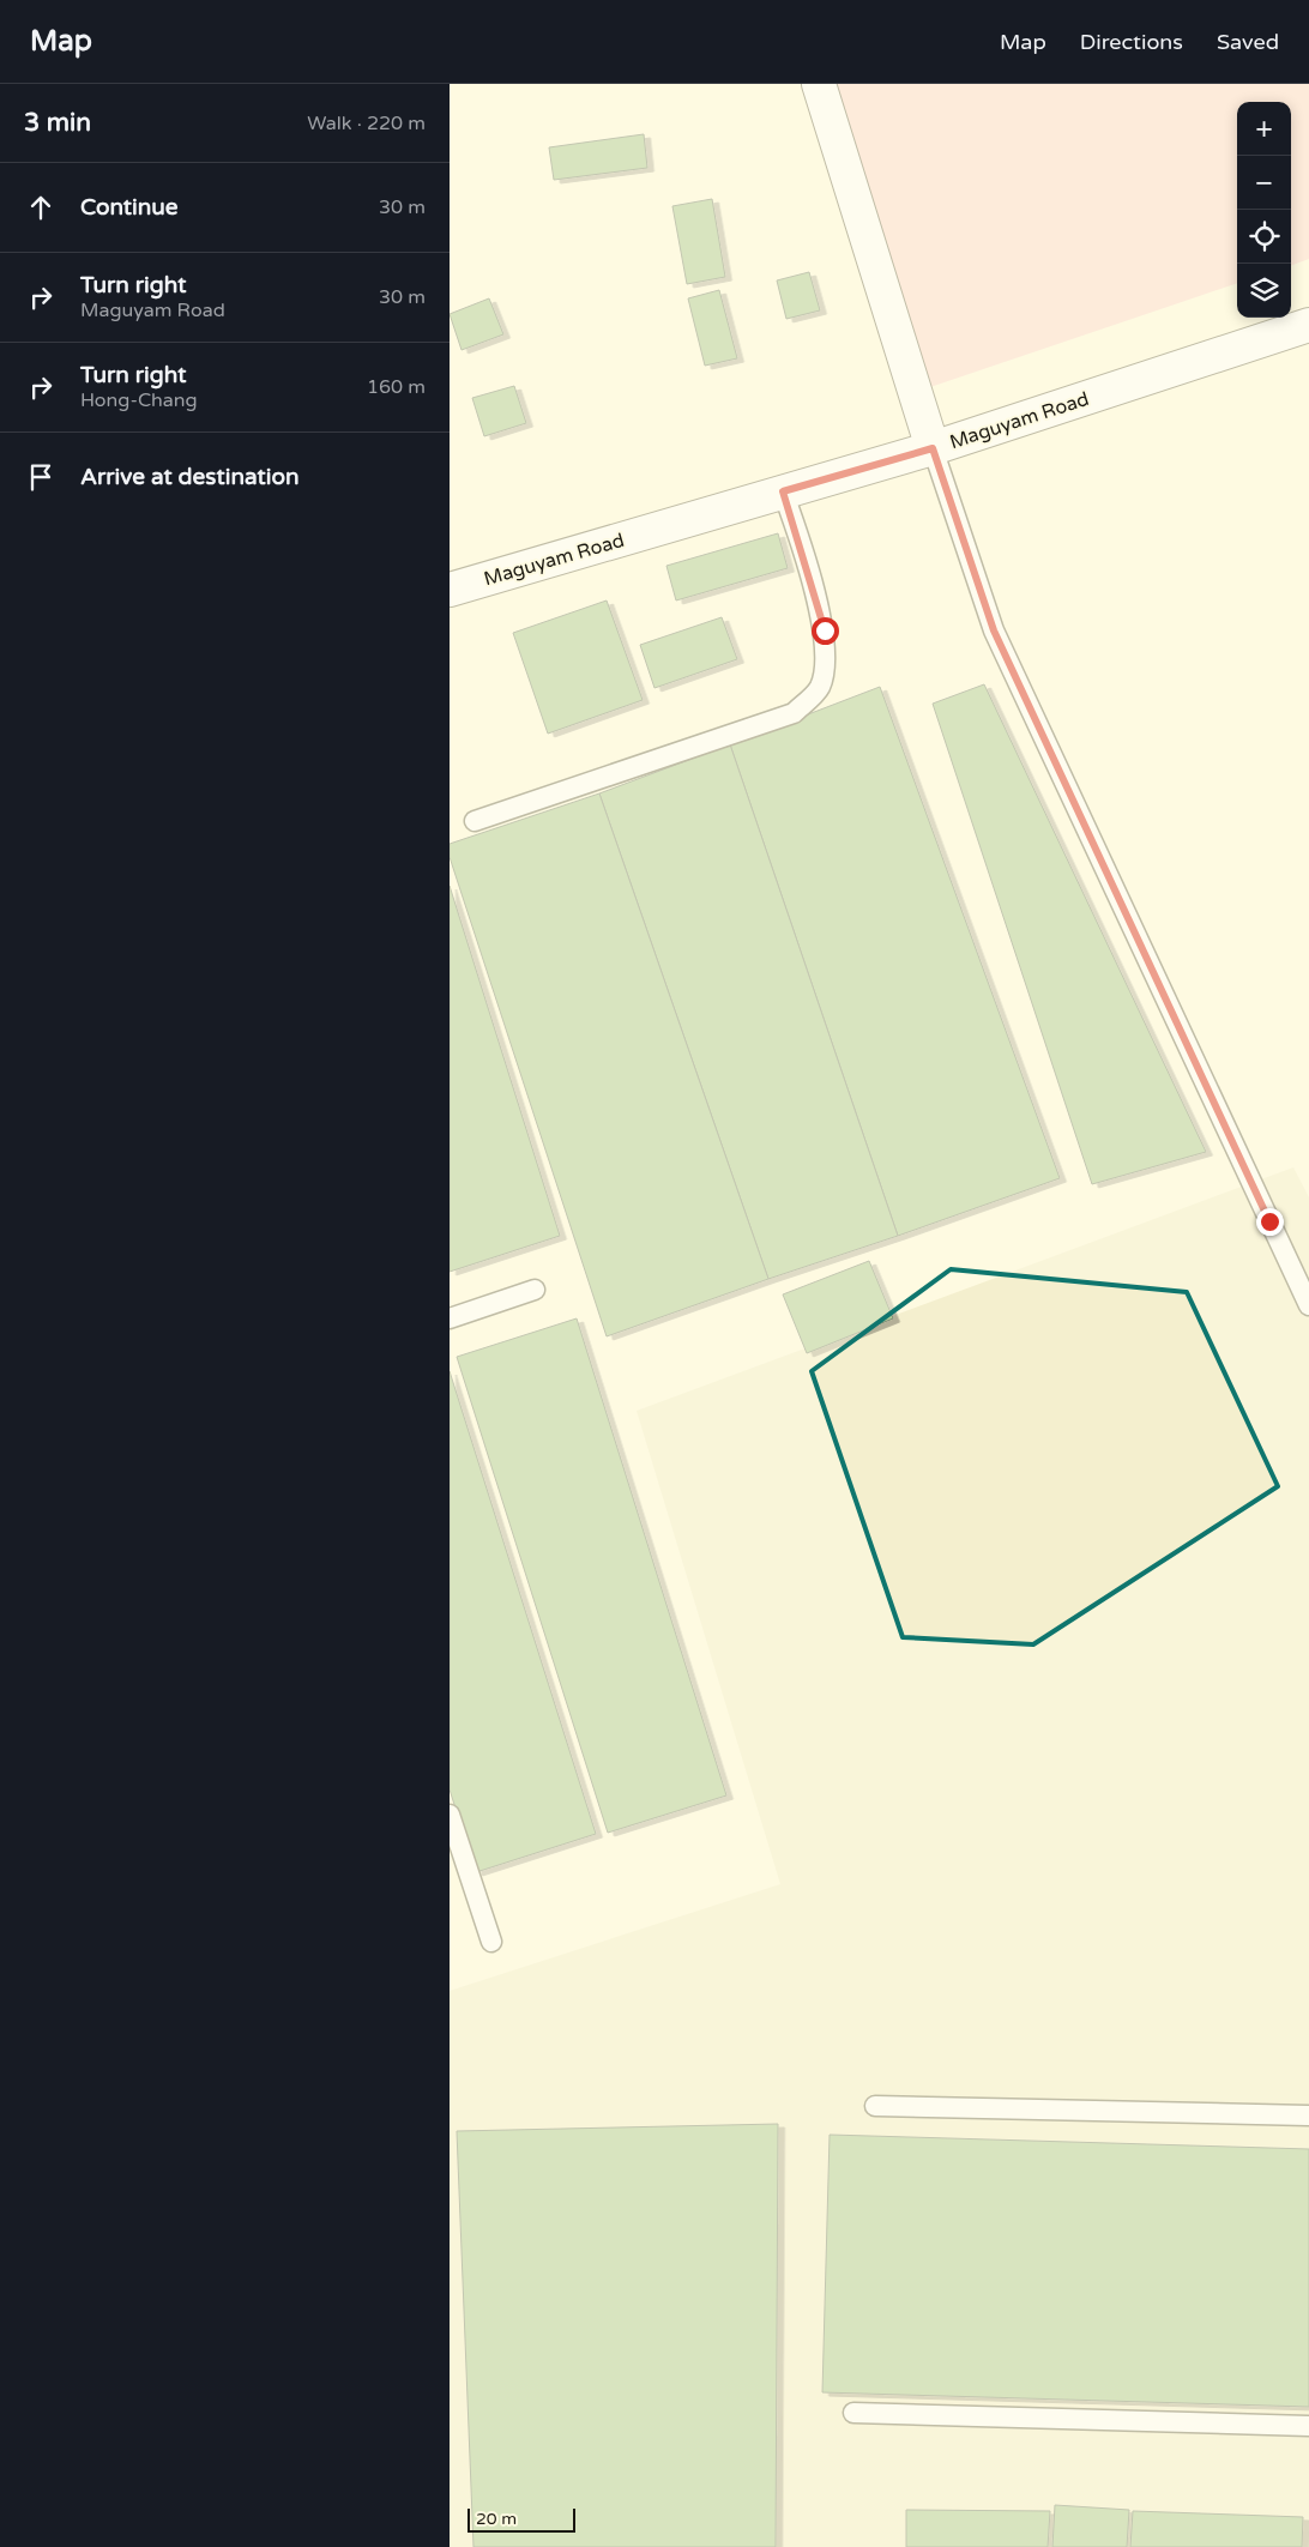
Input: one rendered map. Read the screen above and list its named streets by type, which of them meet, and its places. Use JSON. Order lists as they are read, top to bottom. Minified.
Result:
{"streets":{"main road":["Maguyam Road"]},"scale_bar":"20 m","page":{"header":"Map","nav":["Map","Directions","Saved"],"heading":["3 min","Walk · 220 m"],"map_buttons":["+","−"],"list":[["Continue","30 m"],["Turn right","Maguyam Road","30 m"],["Turn right","Hong-Chang","160 m"],"Arrive at destination"],"scale":"20 m"}}
